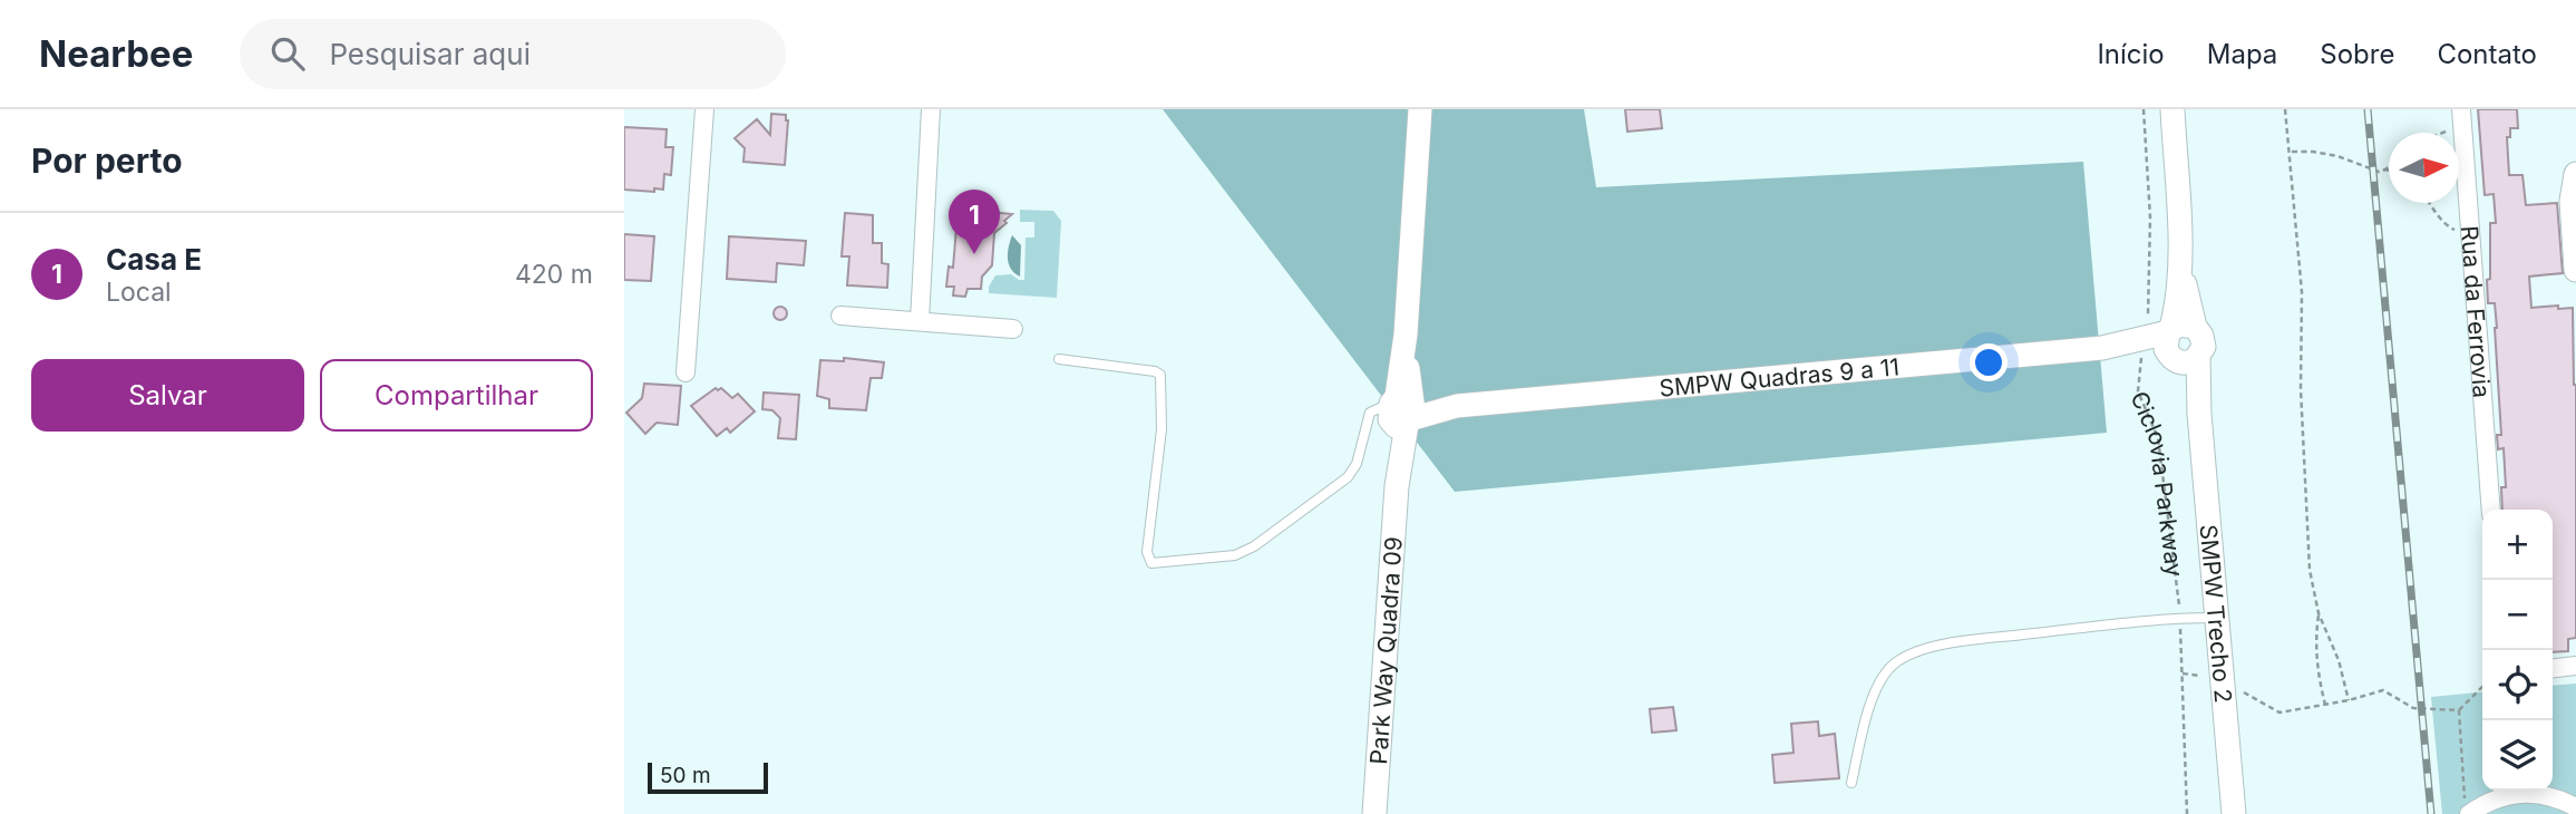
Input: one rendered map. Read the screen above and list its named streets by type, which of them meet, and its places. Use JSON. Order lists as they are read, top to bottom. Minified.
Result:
{"streets":{"street":["Rua da Ferrovia","SMPW Quadras 9 a 11","Ciclovia Parkway","SMPW Trecho 2","Park Way Quadra 09"]},"crossings":[["SMPW Quadras 9 a 11","Ciclovia Parkway"],["SMPW Quadras 9 a 11","Park Way Quadra 09"],["Ciclovia Parkway","SMPW Trecho 2"]],"scale_bar":"50 m","north":"right","page":{"header":"Nearbee","search":"Pesquisar aqui","nav":["Início","Mapa","Sobre","Contato"],"heading":"Por perto","pins":"1","list":[{"mark":"1","name":"Casa E","note":"Local","value":"420 m"}],"buttons":["Salvar","Compartilhar"],"map_buttons":["+","−"],"scale":"50 m"}}
